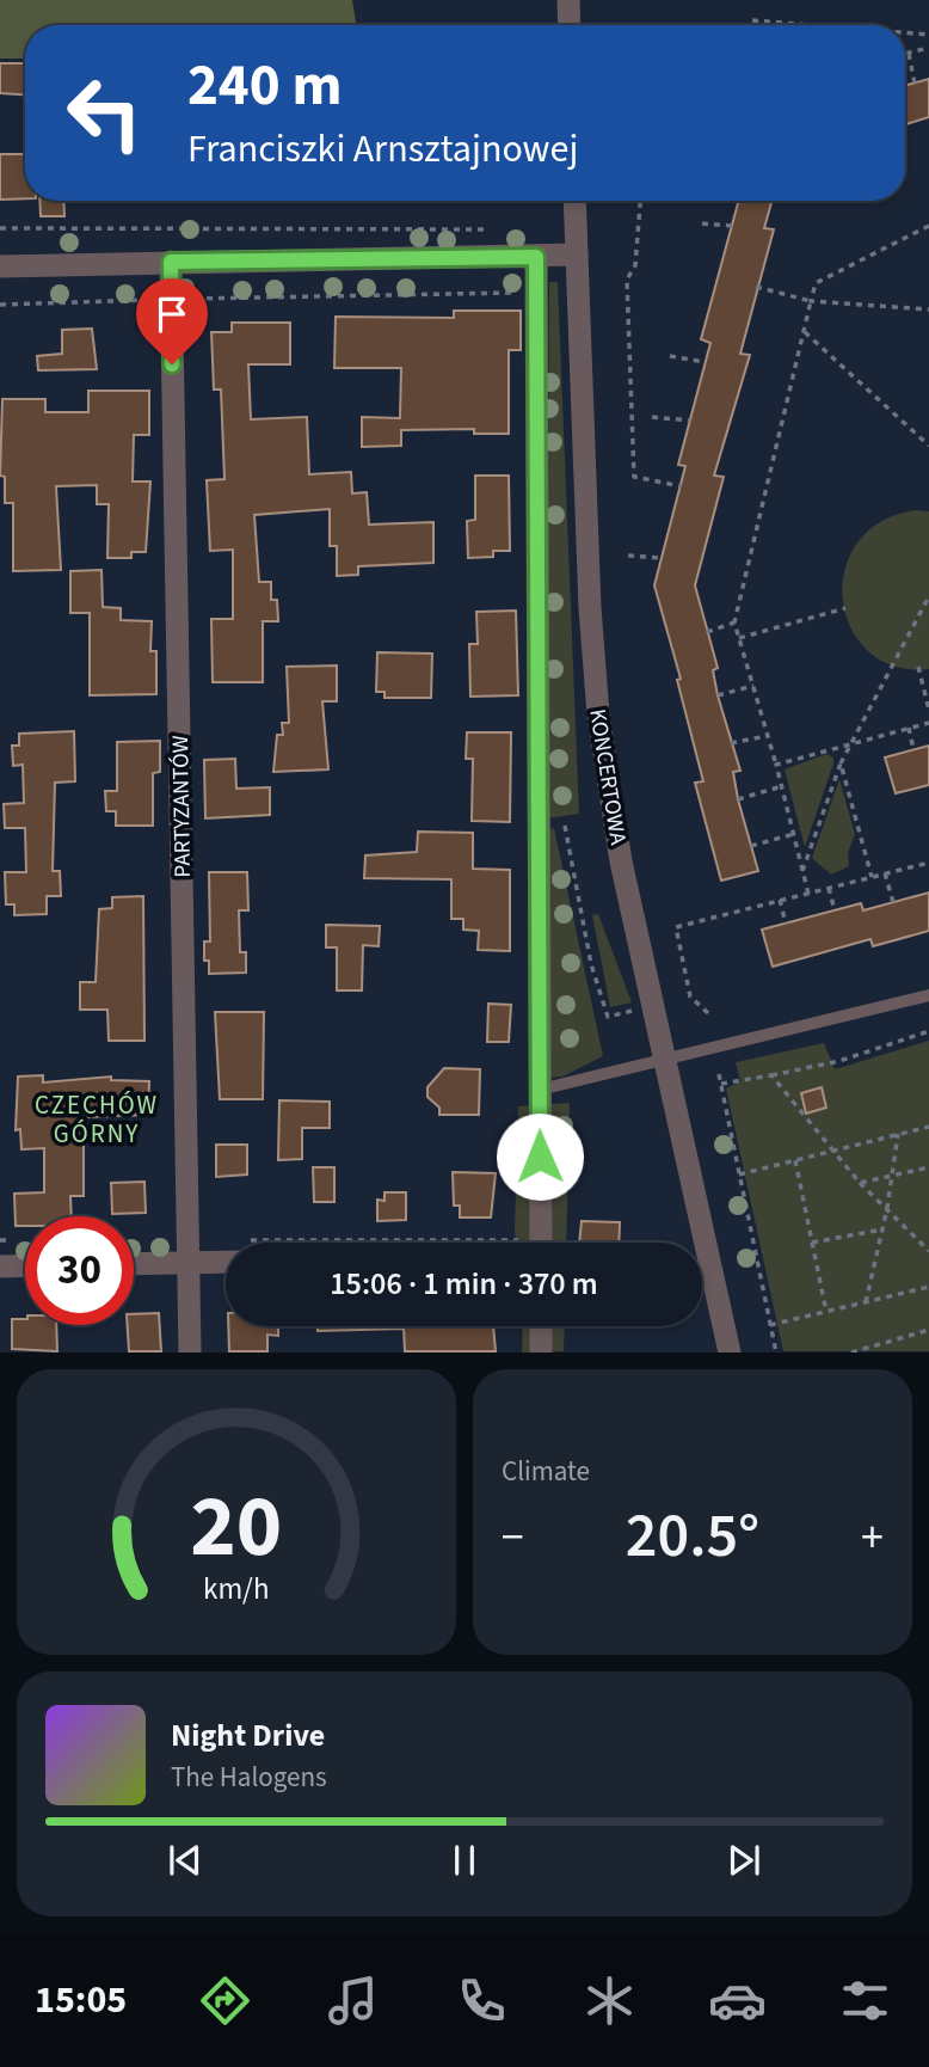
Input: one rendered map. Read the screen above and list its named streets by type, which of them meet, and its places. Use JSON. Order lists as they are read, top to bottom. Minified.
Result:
{"streets":{"street":["KONCERTOWA","PARTYZANTÓW"]},"districts":["CZECHÓW GÓRNY"],"page":{"turn":["240 m","Franciszki Arnsztajnowej"],"limit":"30","trip":"15:06 · 1 min · 370 m","tile":"Climate","heat":["−","20.5°","+"],"song":["Night Drive","The Halogens"],"tabs":"15:05","gauge":["20","km/h"]}}
